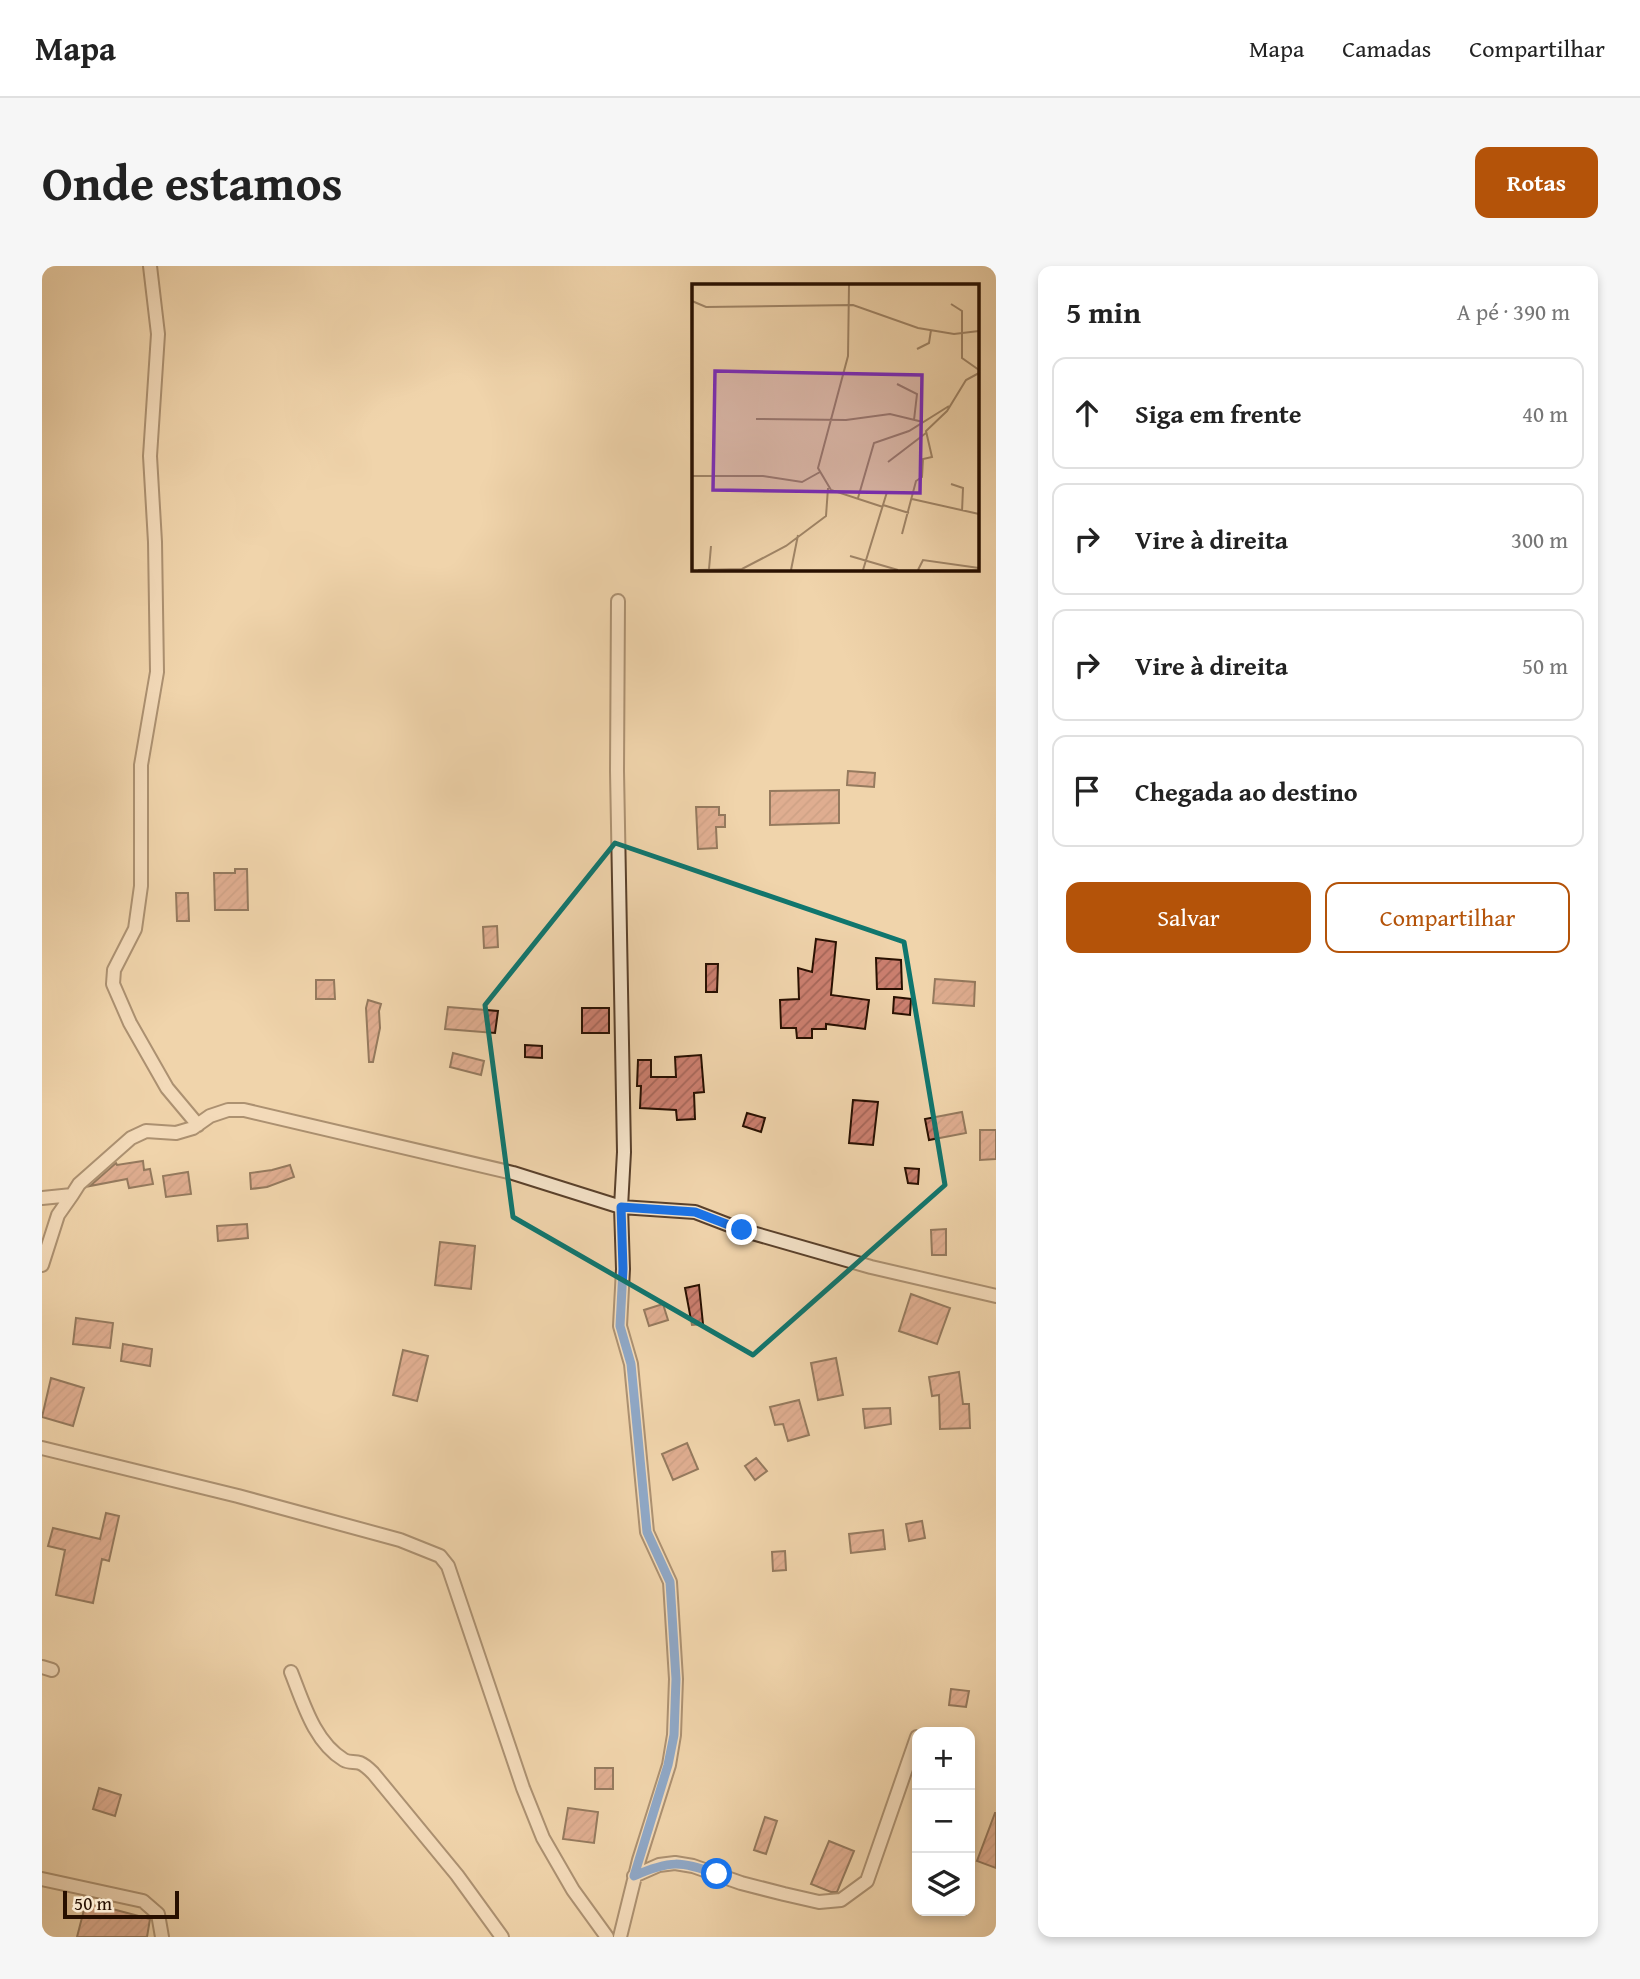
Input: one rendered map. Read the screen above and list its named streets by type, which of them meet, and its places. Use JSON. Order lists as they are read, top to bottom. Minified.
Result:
{"scale_bar":"50 m","page":{"header":"Mapa","nav":["Mapa","Camadas","Compartilhar"],"title":"Onde estamos","buttons":["Rotas",["Salvar","Compartilhar"]],"heading":["5 min","A pé · 390 m"],"list":[["Siga em frente","40 m"],["Vire à direita","300 m"],["Vire à direita","50 m"],"Chegada ao destino"],"map_buttons":["+","−"],"scale":"50 m"}}
